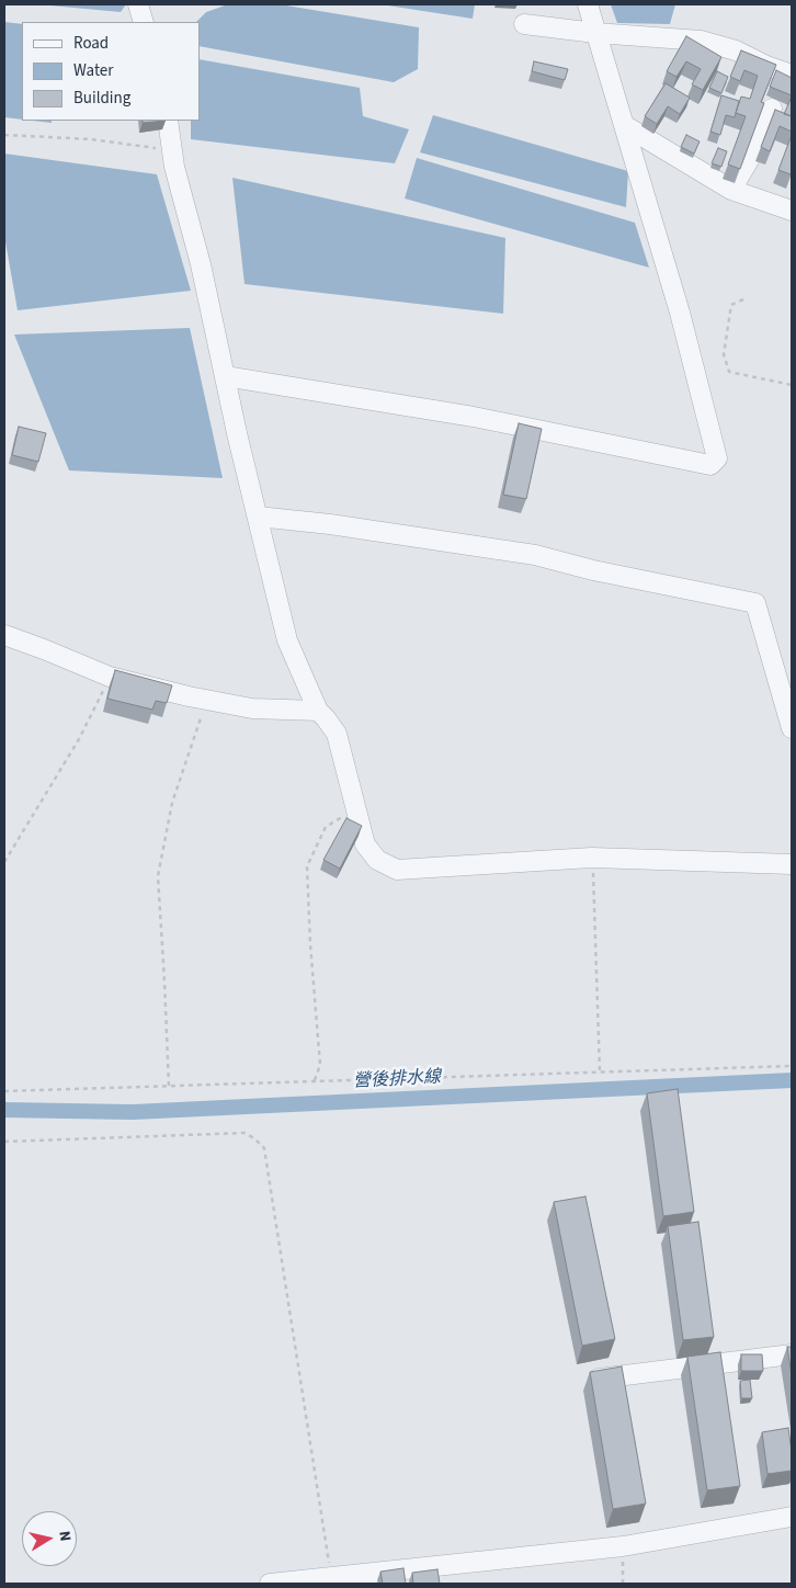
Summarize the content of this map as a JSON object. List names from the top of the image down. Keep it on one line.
{"water":["營後排水線"],"legend":["Road","Water","Building"],"north":"right"}
